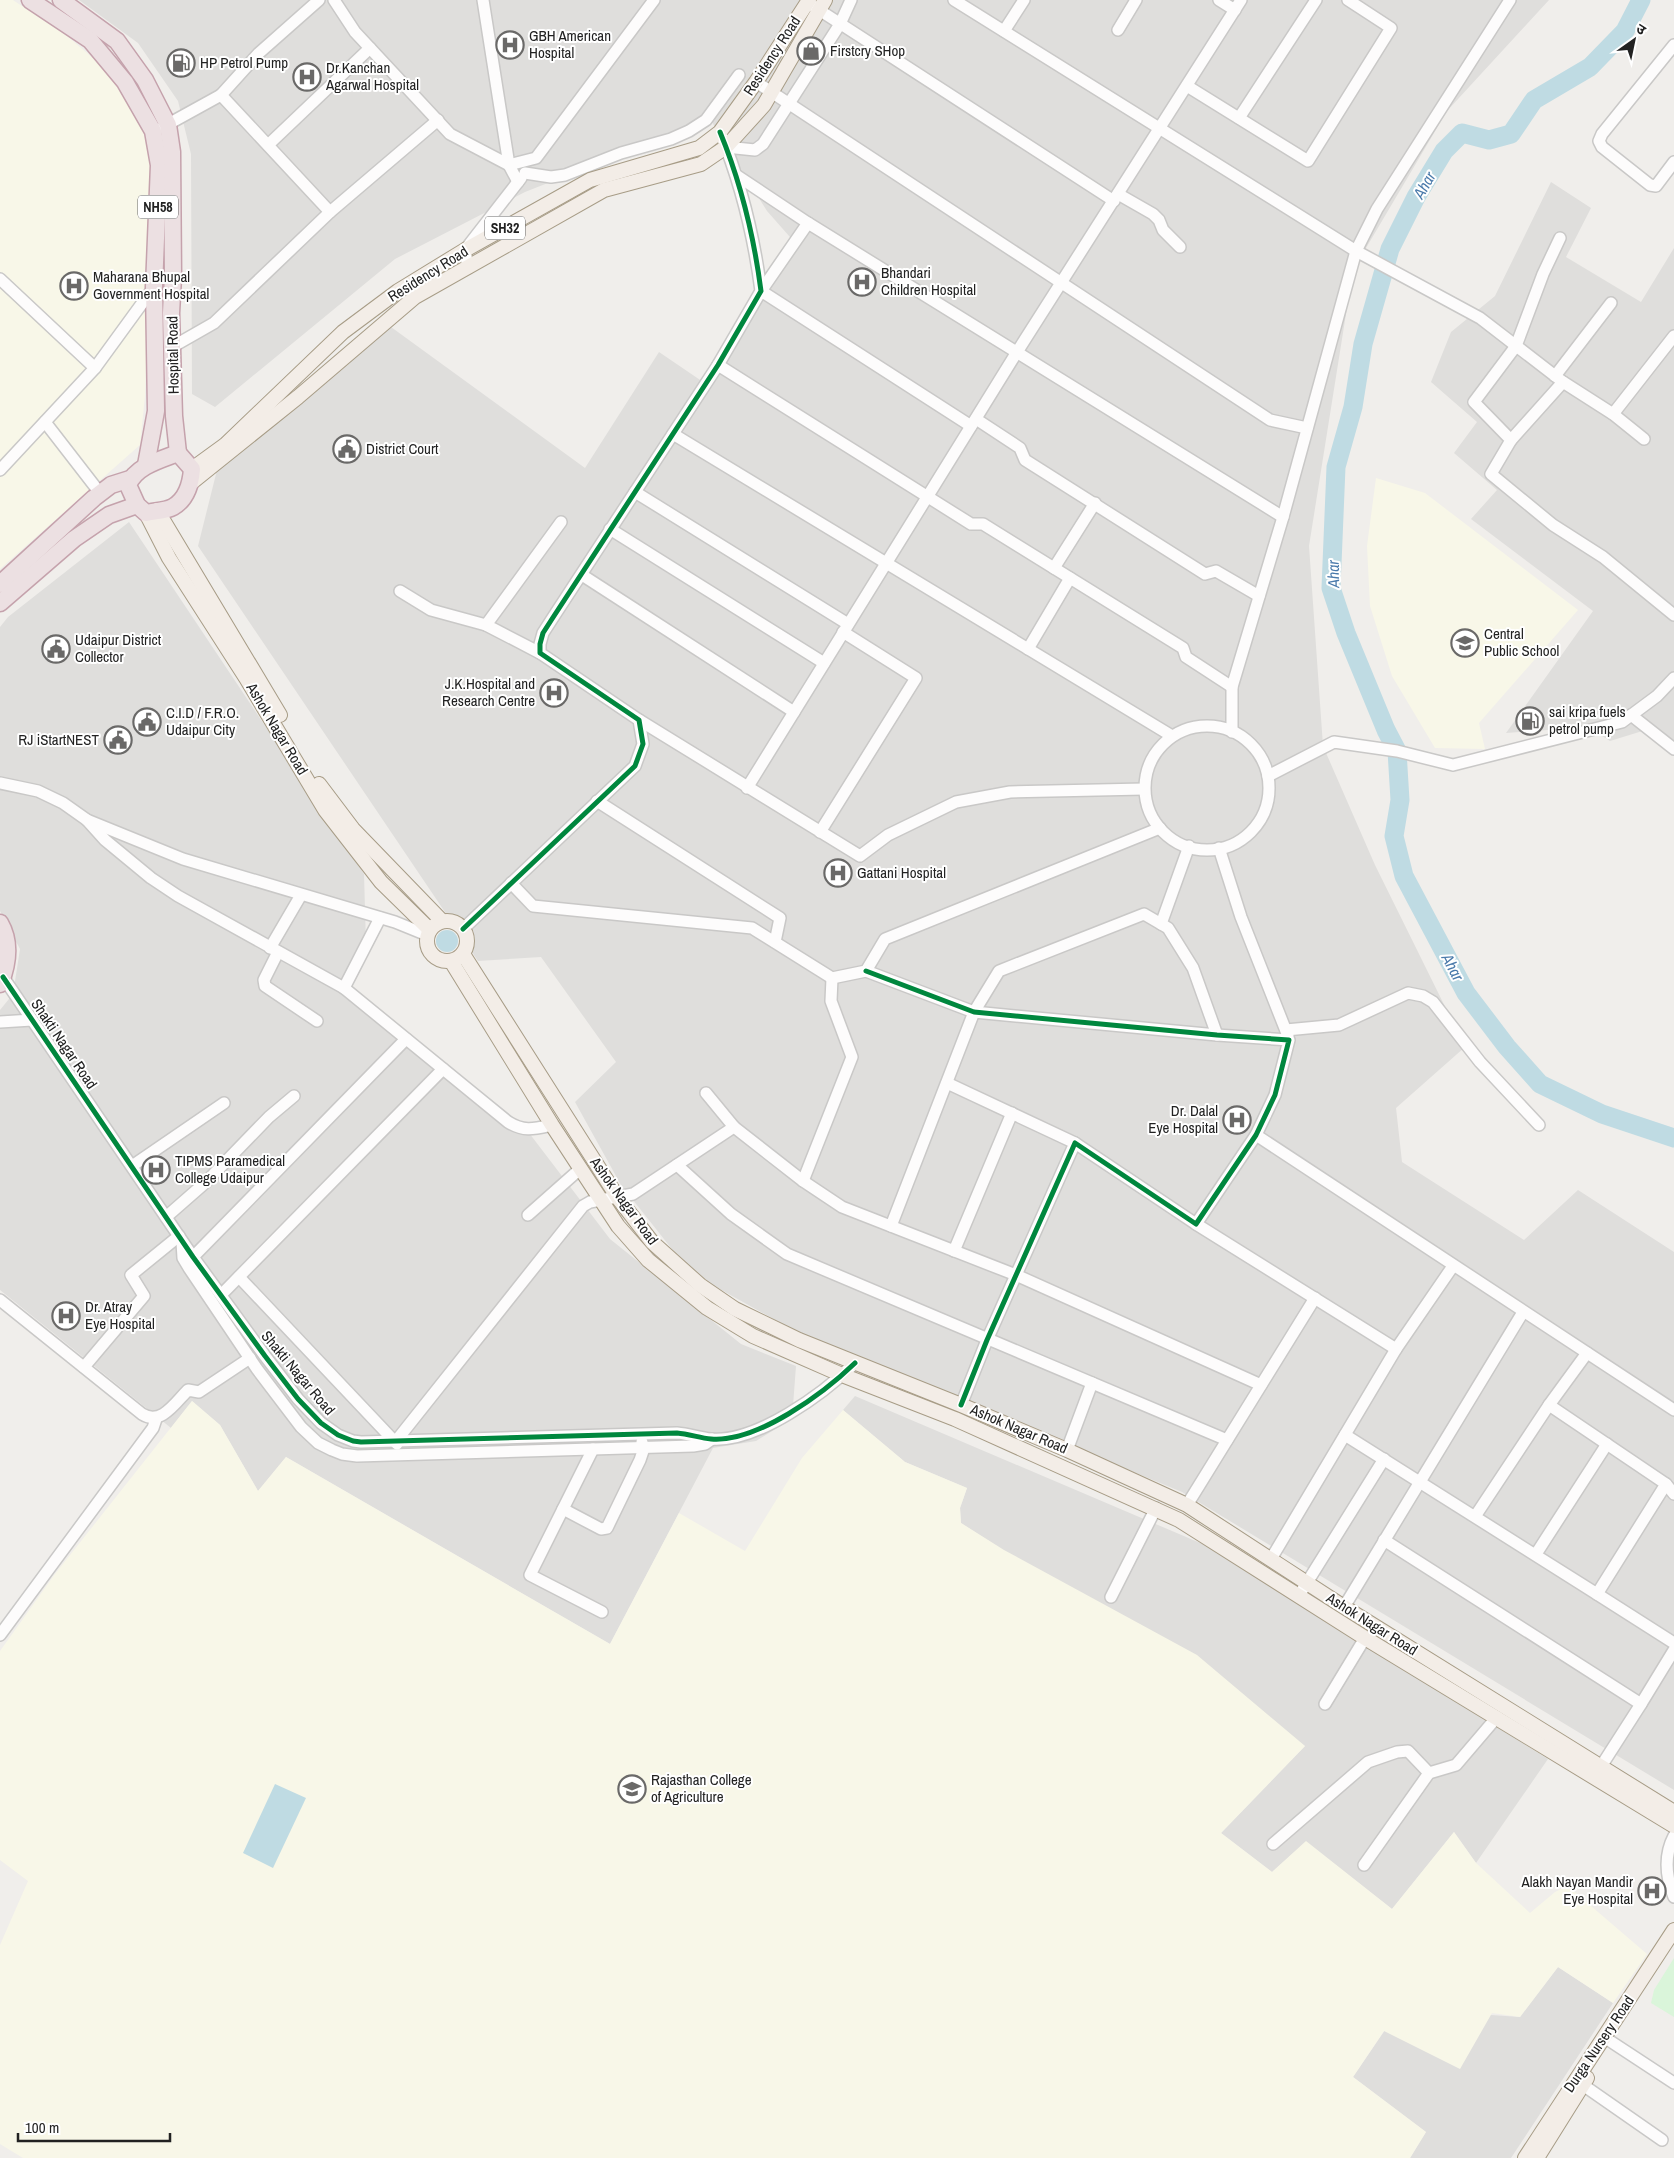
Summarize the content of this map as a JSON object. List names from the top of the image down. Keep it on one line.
{"streets":{"highway":["NH58","Hospital Road"],"main road":["Residency Road","SH32","Ashok Nagar Road","Durga Nursery Road"],"street":["Shakti Nagar Road"]},"crossings":[["Residency Road","NH58"],["Residency Road","Hospital Road"],["Residency Road","Ashok Nagar Road"],["NH58","Hospital Road"],["NH58","Ashok Nagar Road"],["Hospital Road","Ashok Nagar Road"],["Ashok Nagar Road","Shakti Nagar Road"]],"water":["Ahar"],"places":{"hospital":["GBH American Hospital","Dr.Kanchan Agarwal Hospital","Bhandari Children Hospital","Maharana Bhupal Government Hospital","J.K.Hospital and Research Centre","Gattani Hospital","Dr. Dalal Eye Hospital","TIPMS Paramedical College Udaipur","Dr. Atray Eye Hospital","Alakh Nayan Mandir Eye Hospital"],"shop":["Firstcry SHop"],"fuel station":["HP Petrol Pump","sai kripa fuels petrol pump"],"public building":["District Court","Udaipur District Collector","C.I.D / F.R.O. Udaipur City","RJ iStartNEST"],"school or university":["Central Public School","Rajasthan College of Agriculture"]},"scale_bar":"100 m","north":"top right"}
